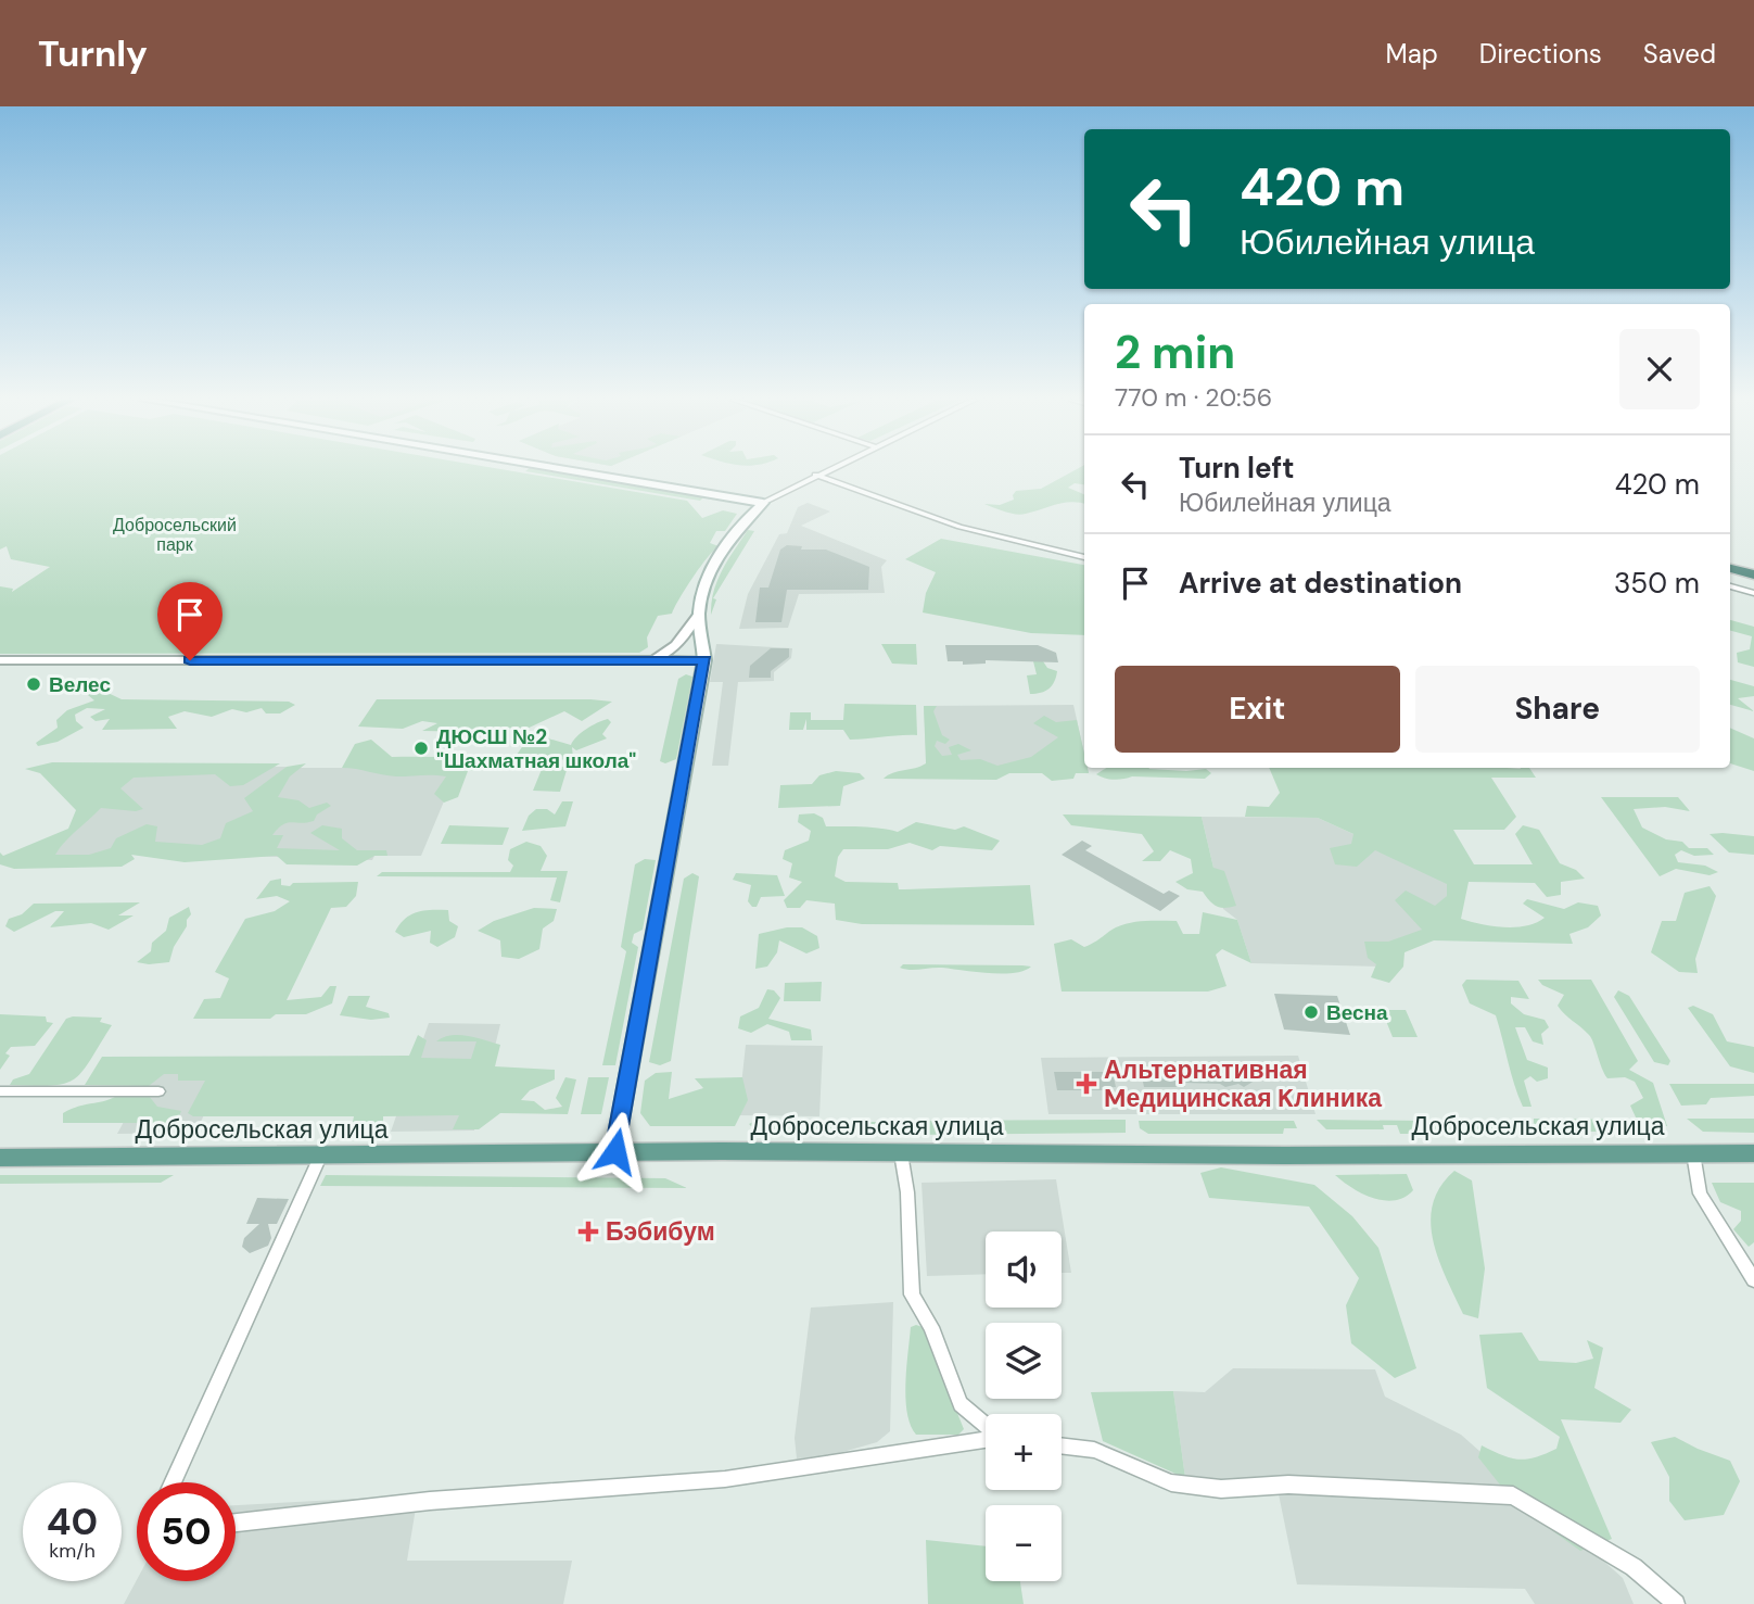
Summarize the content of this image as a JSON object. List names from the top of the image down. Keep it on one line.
{"streets":{"main road":["Добросельская улица"]},"parks":["Добросельский парк"],"places":{"other":["Велес","ДЮСШ №2 \"Шахматная школа\"","Весна"],"health":["Альтернативная Mедицинская Kлиника","Бэбибум"]},"page":{"header":"Turnly","nav":["Map","Directions","Saved"],"turn":["420 m","Юбилейная улица"],"heading":["2 min","770 m · 20:56"],"list":[{"name":"Turn left","note":"Юбилейная улица","value":"420 m"},{"name":"Arrive at destination","value":"350 m"}],"buttons":["Exit","Share"],"map_buttons":["+","−"],"speed":"40 km/h","limit":"50"}}
